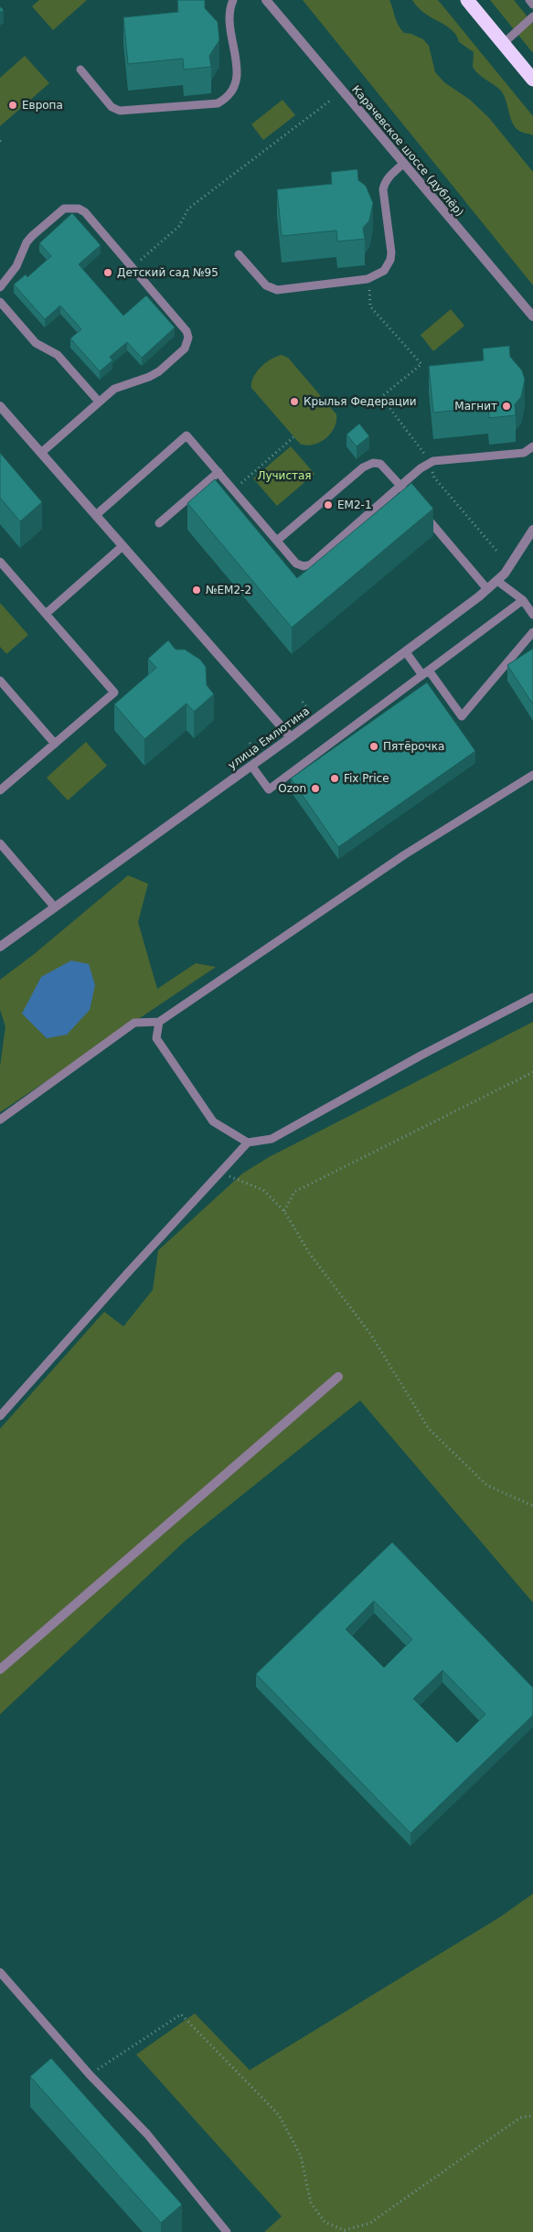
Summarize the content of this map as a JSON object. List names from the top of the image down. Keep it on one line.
{"streets":{"street":["Карачевское шоссе (дублёр)","улица Емлютина"]},"parks":["Лучистая"],"places":["Европа","Детский сад №95","Крылья Федерации","Магнит","ЕМ2-1","№ЕМ2-2","Пятёрочка","Fix Price","Ozon"]}
